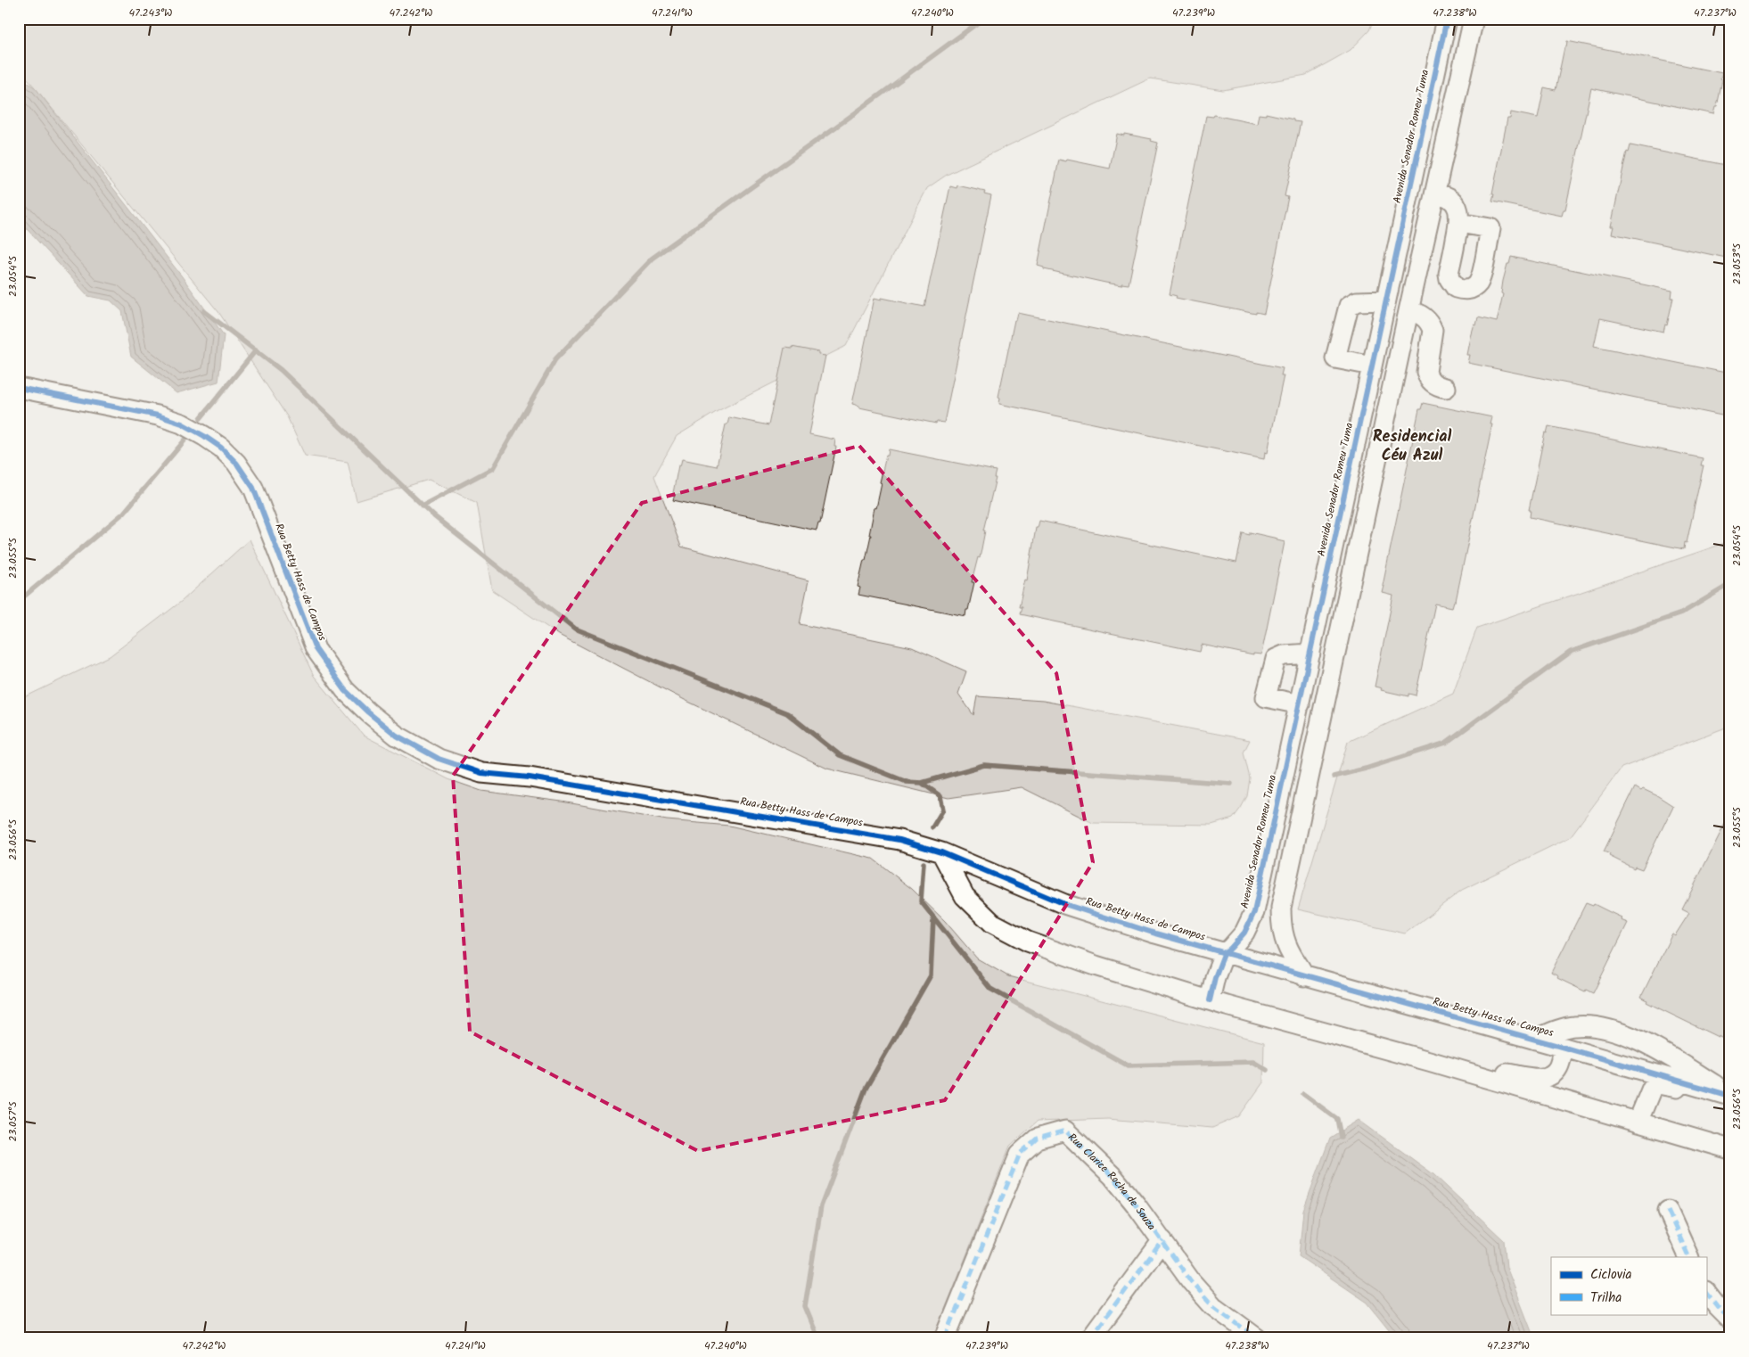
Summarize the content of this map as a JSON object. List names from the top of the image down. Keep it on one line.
{"streets":{"street":["Avenida Senador Romeu Tuma","Rua Betty Hass de Campos","Rua Clarice Rocha de Souza"]},"crossings":[["Avenida Senador Romeu Tuma","Rua Betty Hass de Campos"]],"districts":["Residencial Céu Azul"],"legend":["Ciclovia","Trilha"],"coordinates":["47.243°W","47.242°W","47.241°W","47.240°W","47.239°W","47.238°W","47.237°W","23.053°S","23.054°S","23.055°S","23.056°S","23.057°S"]}
